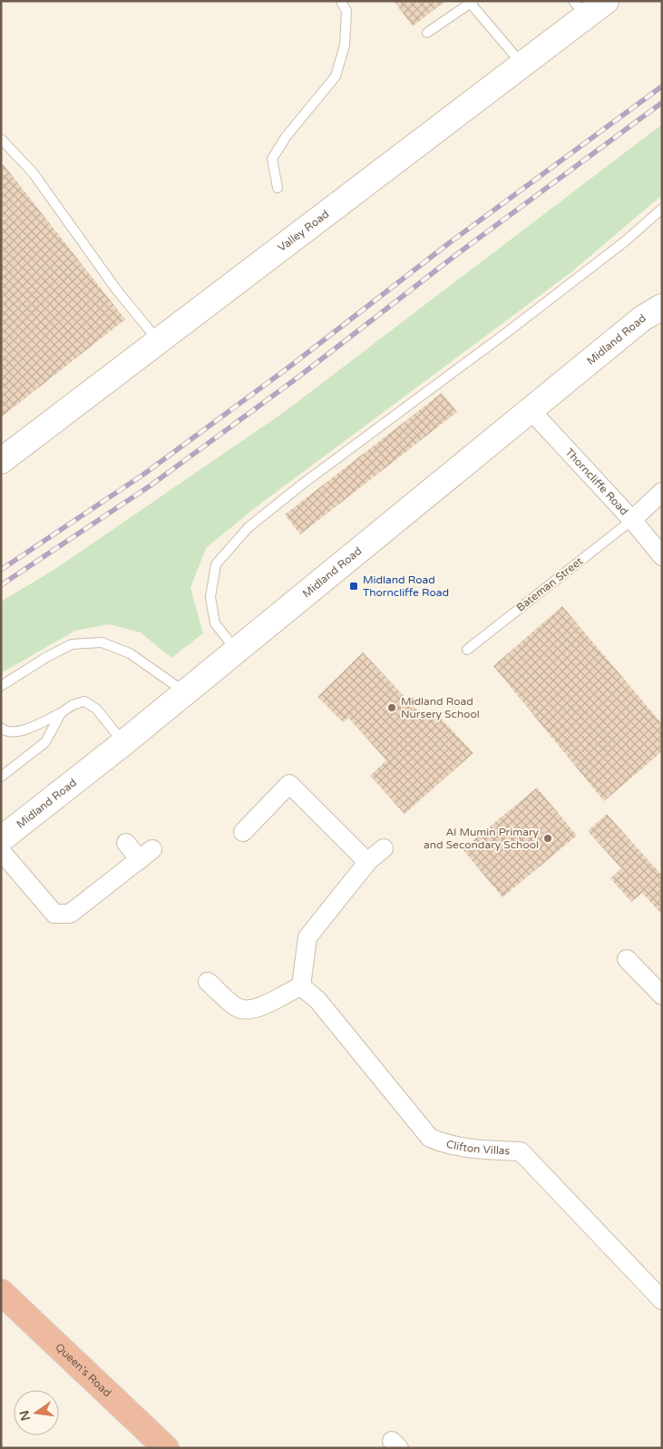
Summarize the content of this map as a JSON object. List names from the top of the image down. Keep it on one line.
{"streets":{"highway":["Queen's Road"],"street":["Valley Road","Midland Road","Thorncliffe Road","Clifton Villas"],"lane":["Bateman Street"]},"crossings":[["Midland Road","Thorncliffe Road"],["Thorncliffe Road","Bateman Street"]],"places":{"transit":["Midland Road Thorncliffe Road"],"other":["Midland Road Nursery School","Al Mumin Primary and Secondary School"]},"north":"left"}
